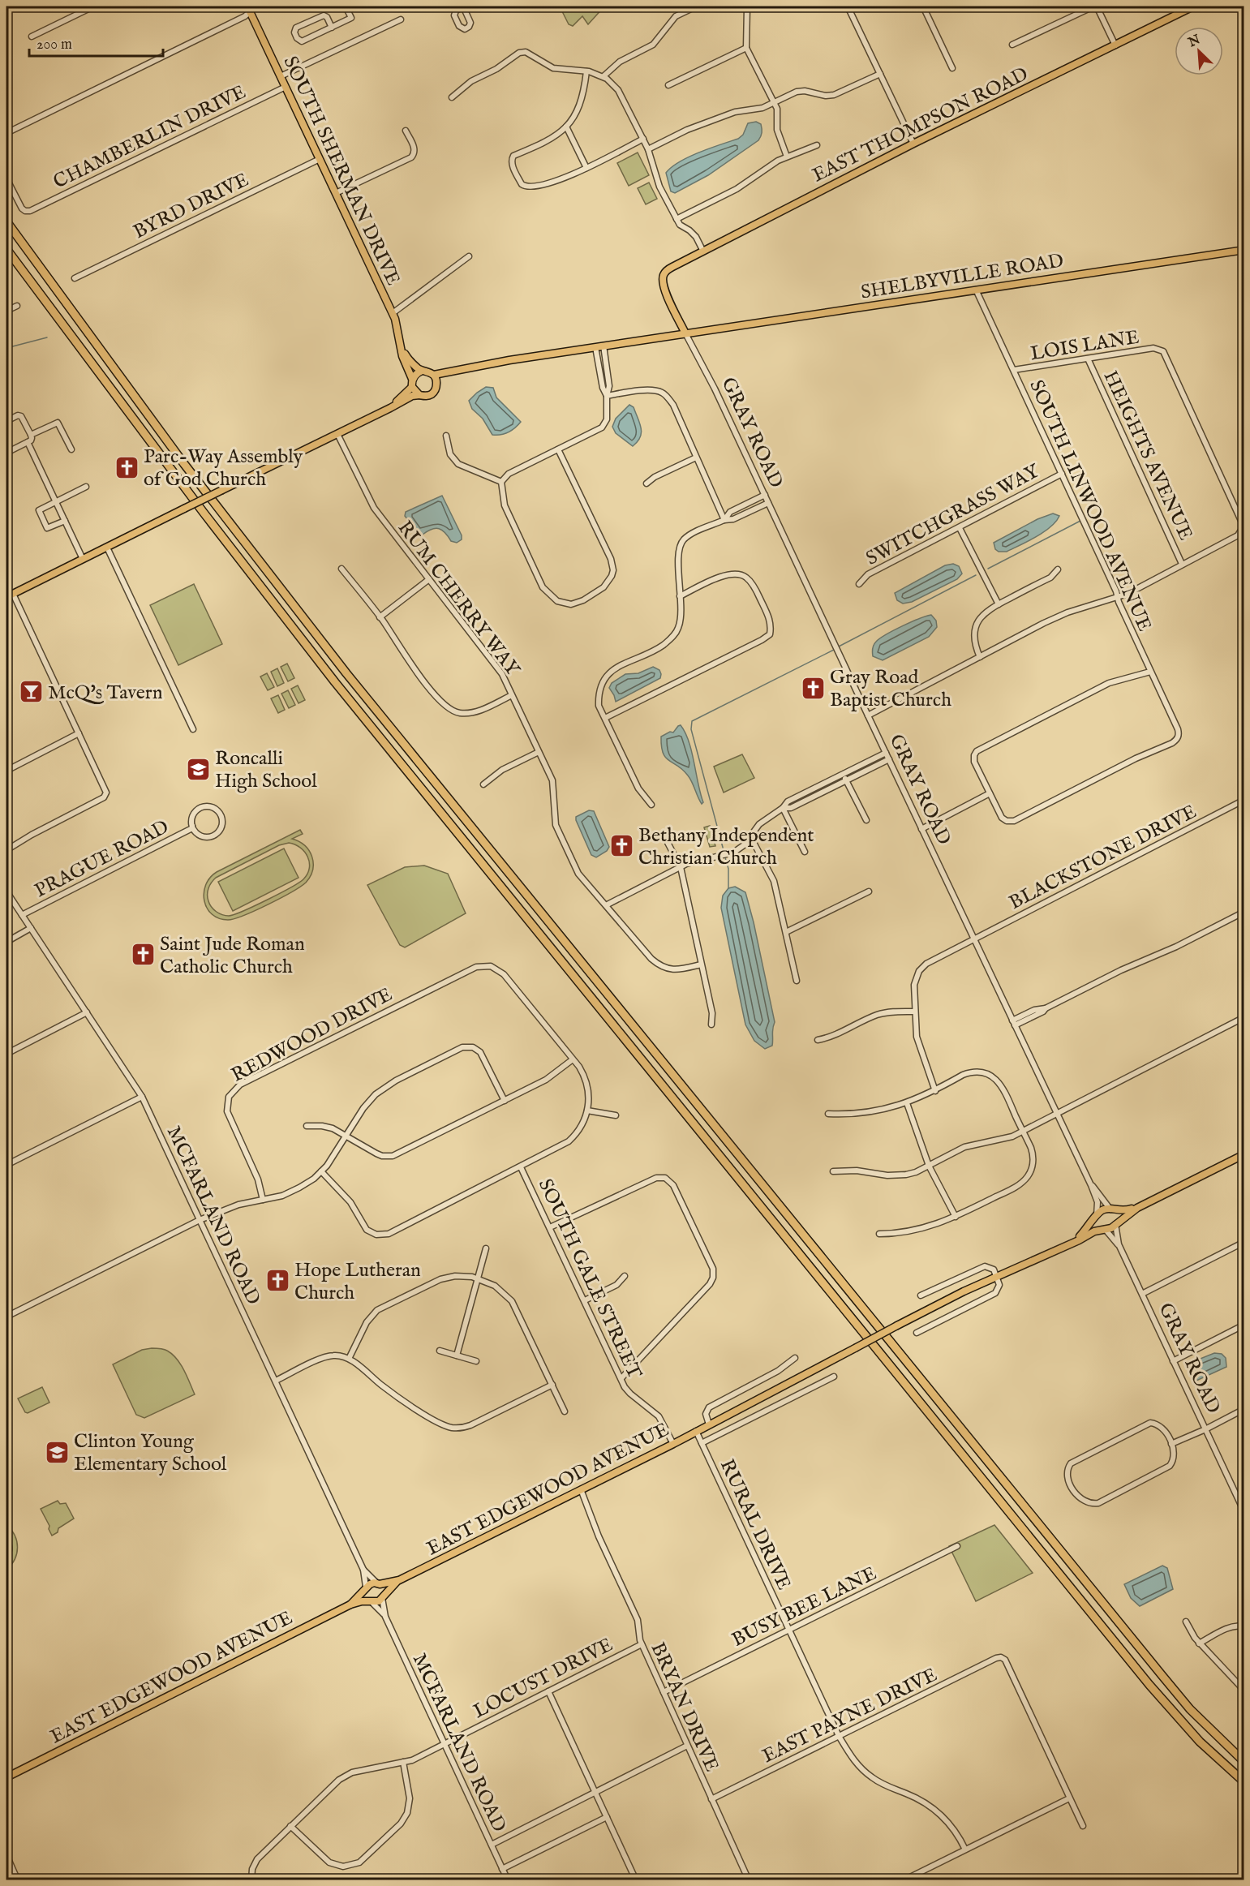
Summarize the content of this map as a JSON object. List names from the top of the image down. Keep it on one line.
{"streets":{"main road":["EAST THOMPSON ROAD","SOUTH SHERMAN DRIVE","SHELBYVILLE ROAD","GRAY ROAD","EAST EDGEWOOD AVENUE"],"street":["CHAMBERLIN DRIVE","BYRD DRIVE","LOIS LANE","HEIGHTS AVENUE","SOUTH LINWOOD AVENUE","SWITCHGRASS WAY","RUM CHERRY WAY","BLACKSTONE DRIVE","PRAGUE ROAD","REDWOOD DRIVE","MCFARLAND ROAD","SOUTH GALE STREET","RURAL DRIVE","BUSY BEE LANE","LOCUST DRIVE","BRYAN DRIVE","EAST PAYNE DRIVE"]},"crossings":[["EAST THOMPSON ROAD","GRAY ROAD"],["CHAMBERLIN DRIVE","SOUTH SHERMAN DRIVE"],["SOUTH SHERMAN DRIVE","BYRD DRIVE"],["SHELBYVILLE ROAD","GRAY ROAD"],["SHELBYVILLE ROAD","SOUTH LINWOOD AVENUE"],["LOIS LANE","HEIGHTS AVENUE"],["LOIS LANE","SOUTH LINWOOD AVENUE"],["GRAY ROAD","BLACKSTONE DRIVE"],["GRAY ROAD","EAST EDGEWOOD AVENUE"],["SOUTH LINWOOD AVENUE","SWITCHGRASS WAY"],["PRAGUE ROAD","MCFARLAND ROAD"],["MCFARLAND ROAD","EAST EDGEWOOD AVENUE"],["MCFARLAND ROAD","LOCUST DRIVE"],["SOUTH GALE STREET","EAST EDGEWOOD AVENUE"],["EAST EDGEWOOD AVENUE","RURAL DRIVE"],["EAST EDGEWOOD AVENUE","BRYAN DRIVE"],["RURAL DRIVE","BUSY BEE LANE"],["RURAL DRIVE","EAST PAYNE DRIVE"],["BUSY BEE LANE","BRYAN DRIVE"],["LOCUST DRIVE","BRYAN DRIVE"],["BRYAN DRIVE","EAST PAYNE DRIVE"]],"places":{"church":["Parc-Way Assembly of God Church","Gray Road Baptist Church","Bethany Independent Christian Church","Saint Jude Roman Catholic Church","Hope Lutheran Church"],"bar":["McQ's Tavern"],"school or university":["Roncalli High School","Clinton Young Elementary School"]},"scale_bar":"200 m","north":"top left"}
